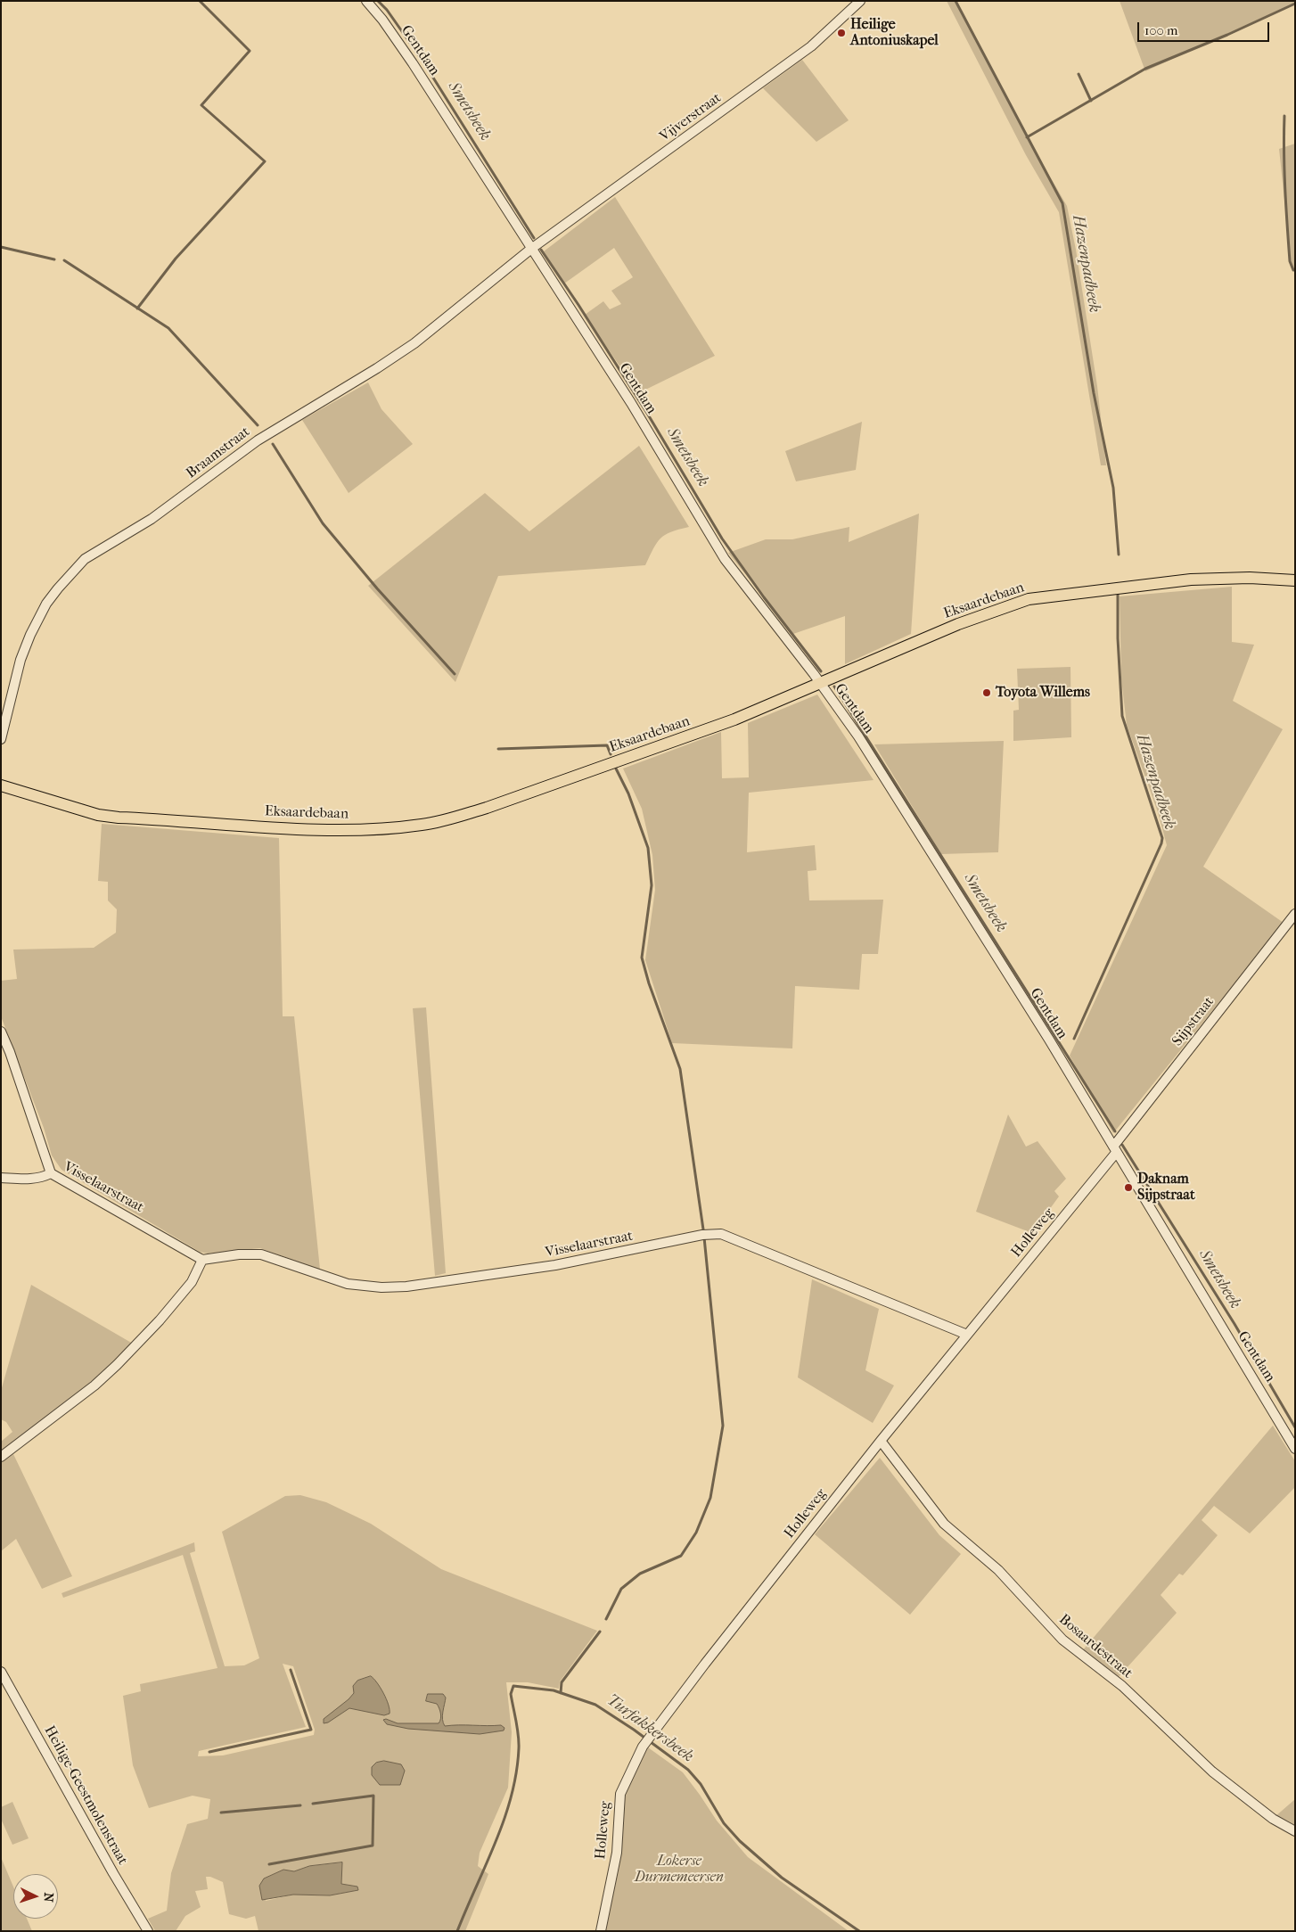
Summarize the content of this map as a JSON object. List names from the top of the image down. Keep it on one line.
{"streets":{"main road":["Eksaardebaan"],"street":["Gentdam","Vijverstraat","Braamstraat","Sijpstraat","Visselaarstraat","Holleweg","Bosaardestraat","Heilige-Geestmolenstraat"]},"crossings":[["Gentdam","Vijverstraat"],["Gentdam","Braamstraat"],["Gentdam","Eksaardebaan"],["Gentdam","Sijpstraat"],["Gentdam","Holleweg"],["Vijverstraat","Braamstraat"],["Sijpstraat","Holleweg"],["Visselaarstraat","Holleweg"],["Holleweg","Bosaardestraat"]],"water":["Smetsbeek","Hazenpadbeek","Turfakkersbeek"],"parks":["Lokerse Durmemeersen"],"places":["Heilige Antoniuskapel","Toyota Willems","Daknam Sijpstraat"],"scale_bar":"100 m","north":"right"}
